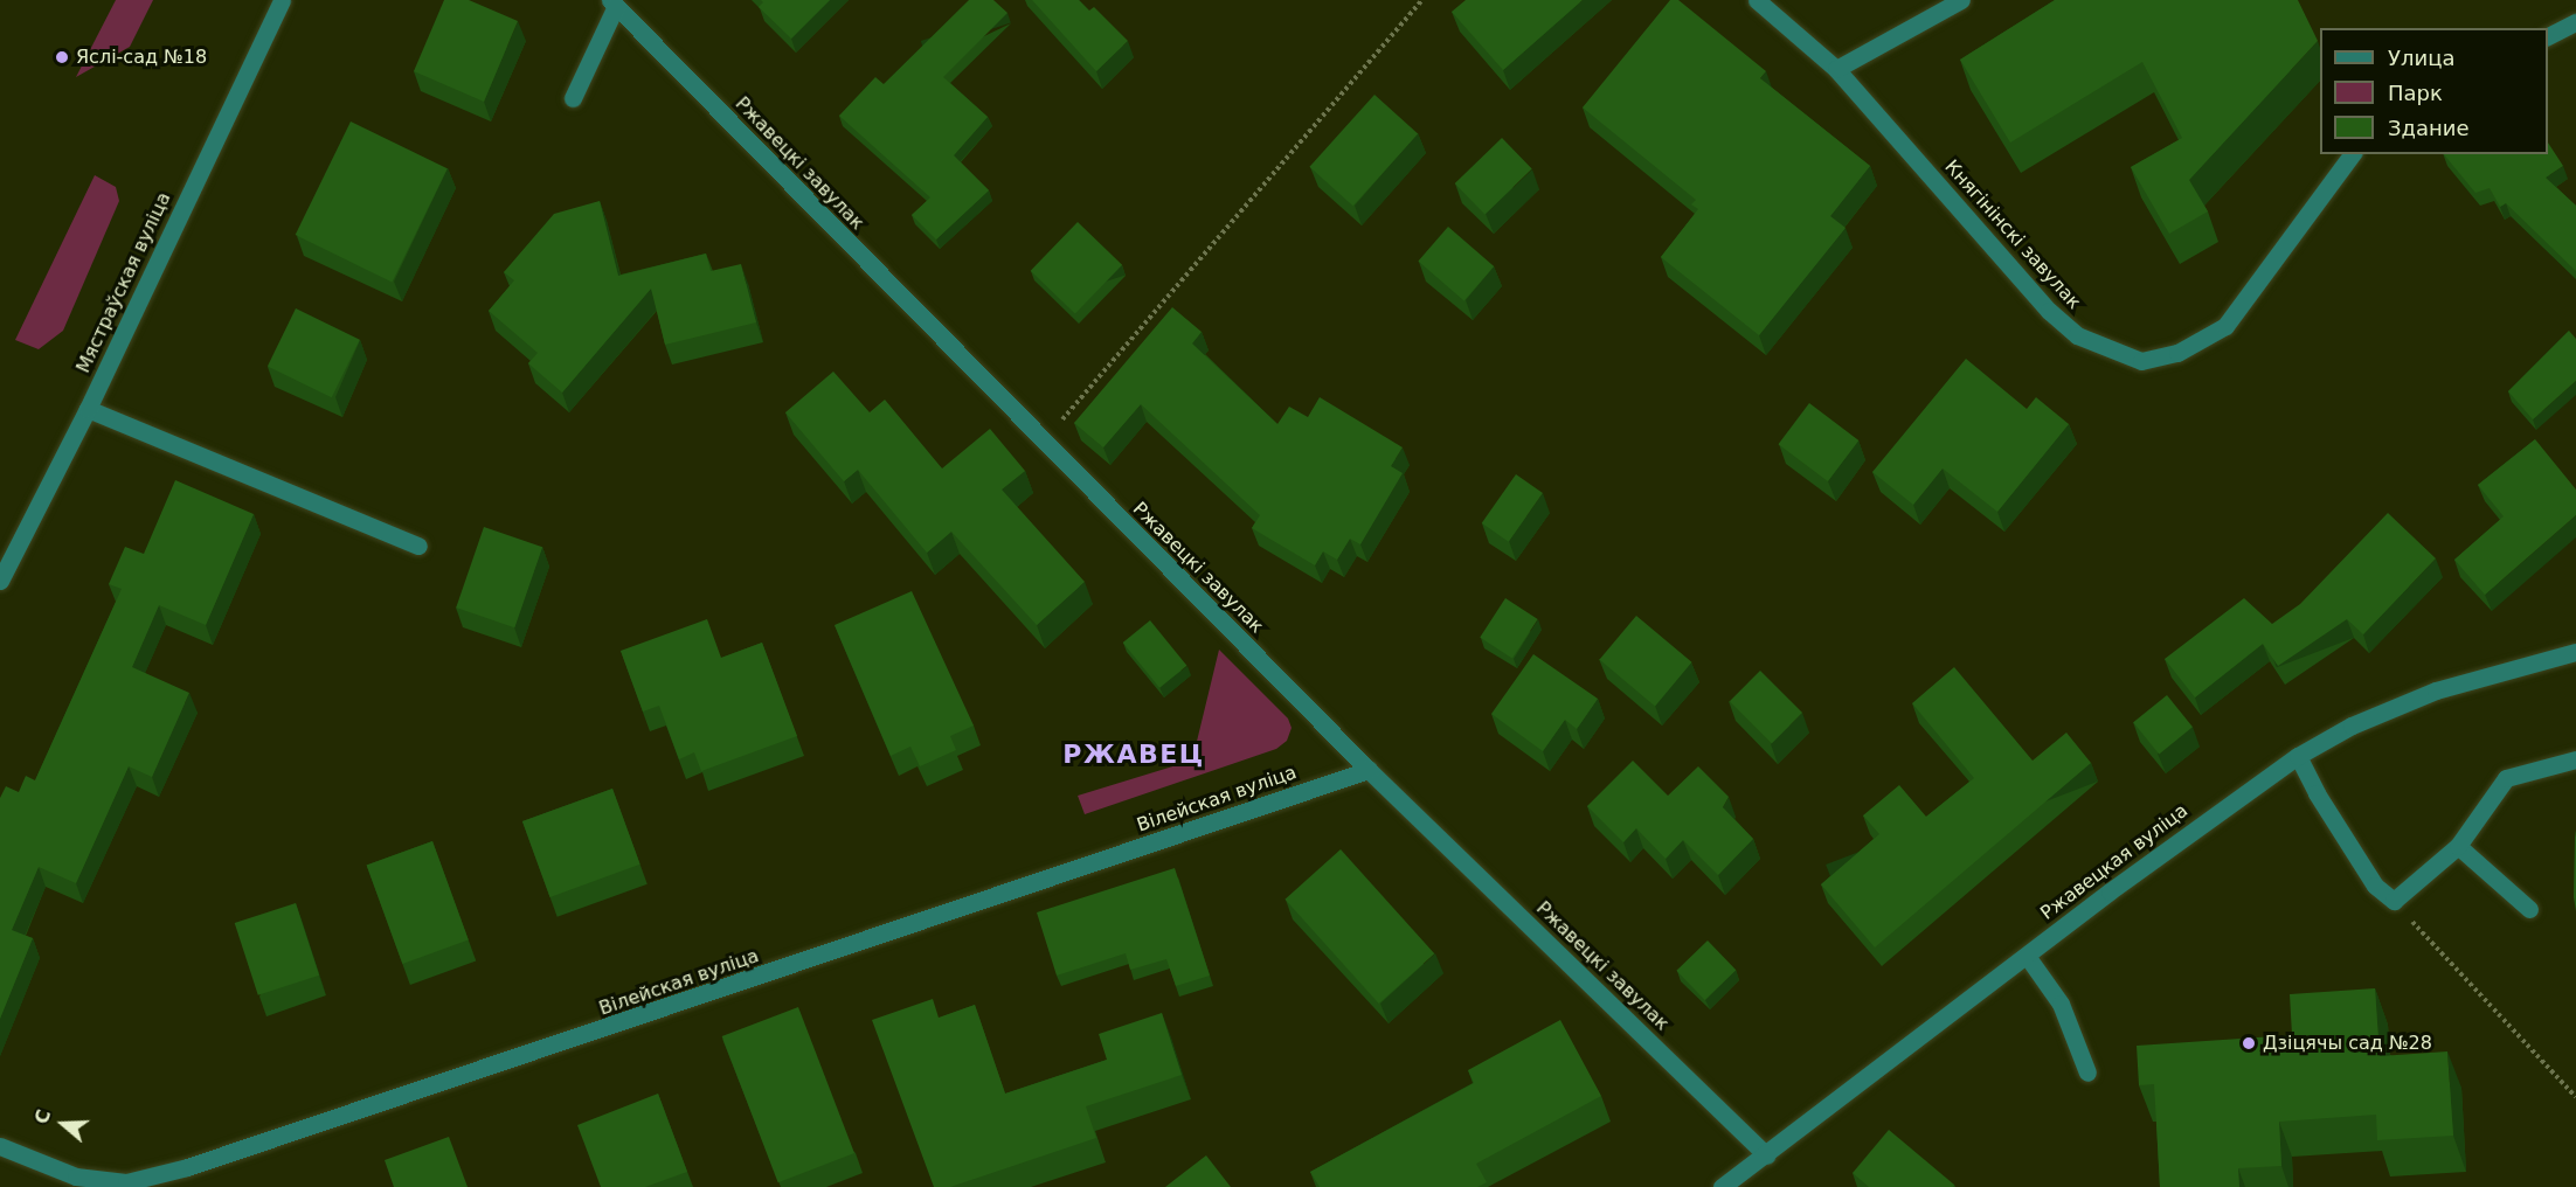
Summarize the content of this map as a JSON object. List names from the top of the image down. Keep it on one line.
{"streets":{"street":["Ржавецкі завулак","Княгінінскі завулак","Мястраўская вуліца","Вілейская вуліца","Ржавецкая вуліца"]},"crossings":[["Ржавецкі завулак","Вілейская вуліца"],["Ржавецкі завулак","Ржавецкая вуліца"]],"districts":["РЖАВЕЦ"],"places":["Яслі-сад №18","Дзіцячы сад №28"],"legend":["Улица","Парк","Здание"],"north":"left"}
